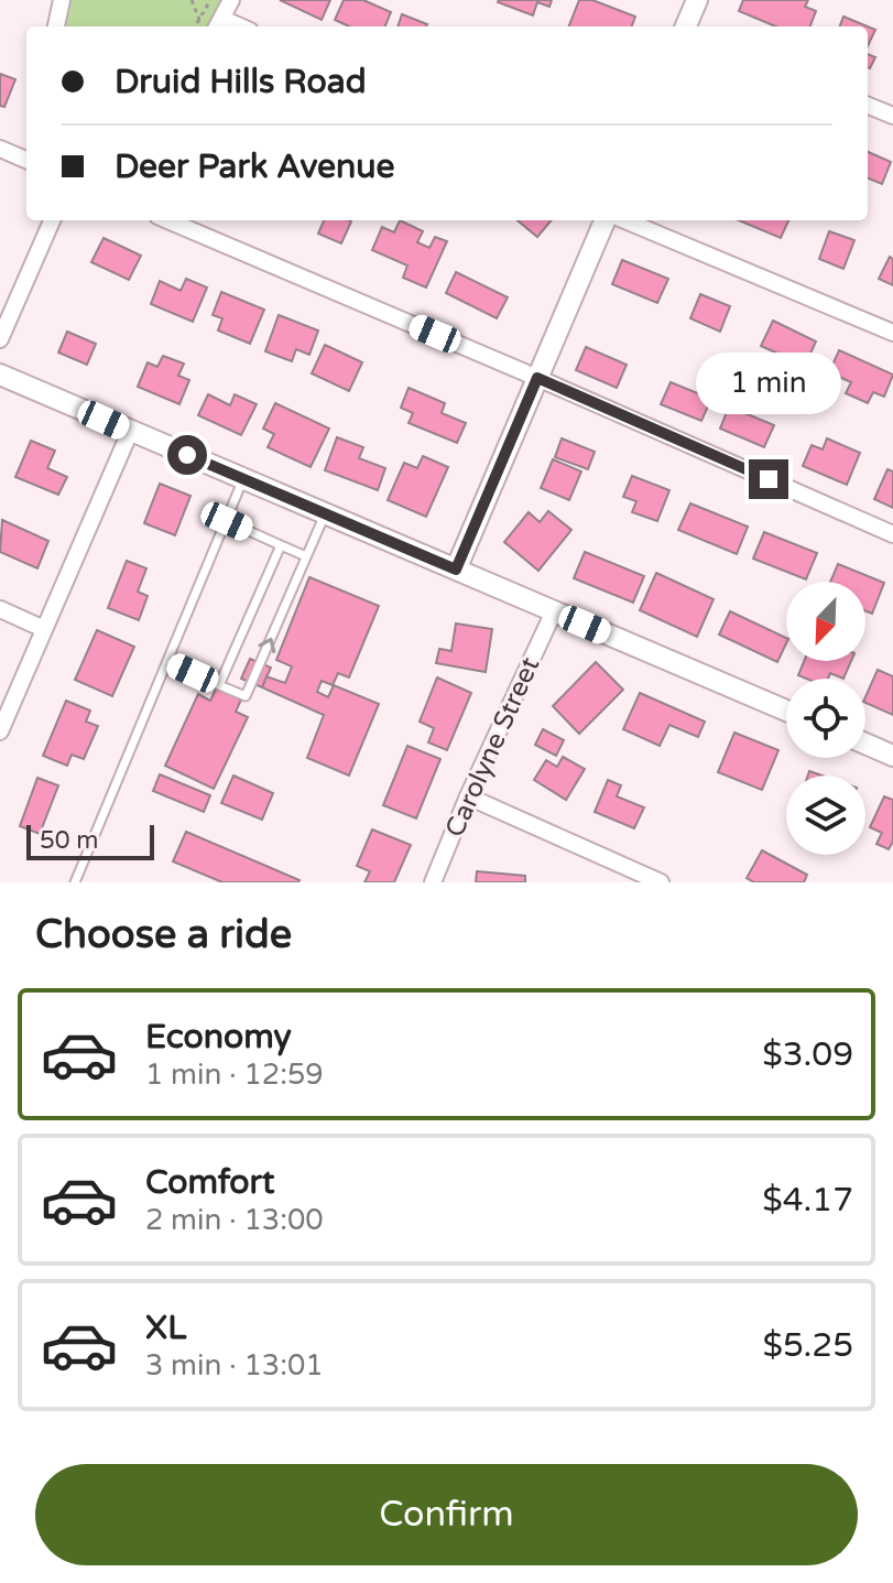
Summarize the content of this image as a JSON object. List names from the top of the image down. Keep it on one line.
{"streets":{"street":["Carolyne Street"]},"scale_bar":"50 m","north":"bottom left","page":{"banner":["Druid Hills Road","Deer Park Avenue"],"bubble":"1 min","scale":"50 m","heading":"Choose a ride","list":[{"name":"Economy","note":"1 min · 12:59","value":"$3.09"},{"name":"Comfort","note":"2 min · 13:00","value":"$4.17"},{"name":"XL","note":"3 min · 13:01","value":"$5.25"}],"buttons":"Confirm"}}
